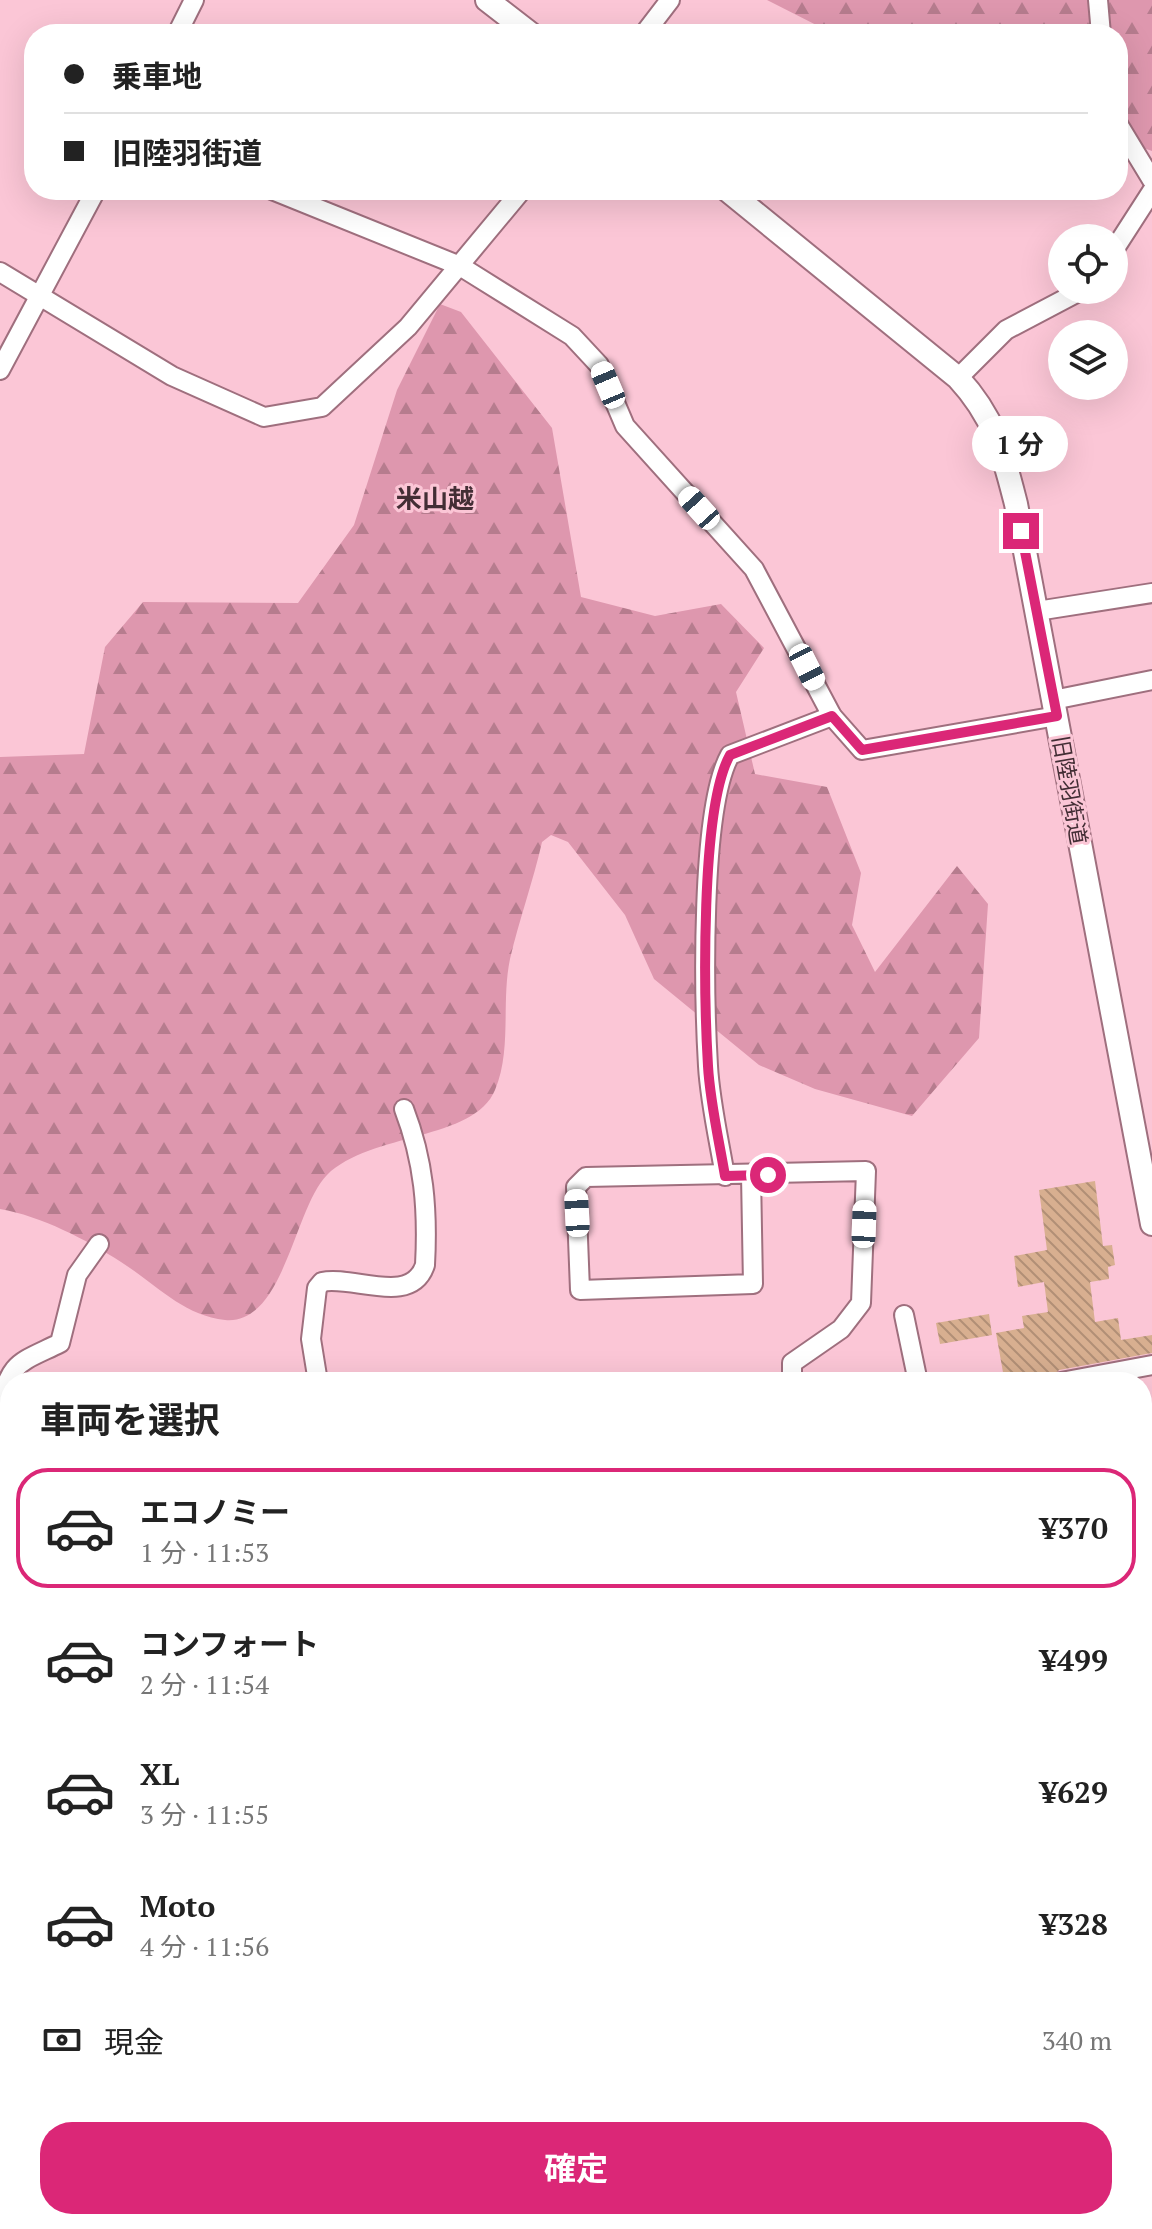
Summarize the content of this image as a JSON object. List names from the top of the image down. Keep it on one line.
{"streets":{"street":["旧陸羽街道"]},"districts":["米山越"],"page":{"banner":["乗車地","旧陸羽街道"],"bubble":"1 分","heading":"車両を選択","list":[{"name":"エコノミー","note":"1 分 · 11:53","value":"¥370"},{"name":"コンフォート","note":"2 分 · 11:54","value":"¥499"},{"name":"XL","note":"3 分 · 11:55","value":"¥629"},{"name":"Moto","note":"4 分 · 11:56","value":"¥328"}],"pay":["現金","340 m"],"buttons":"確定"}}
